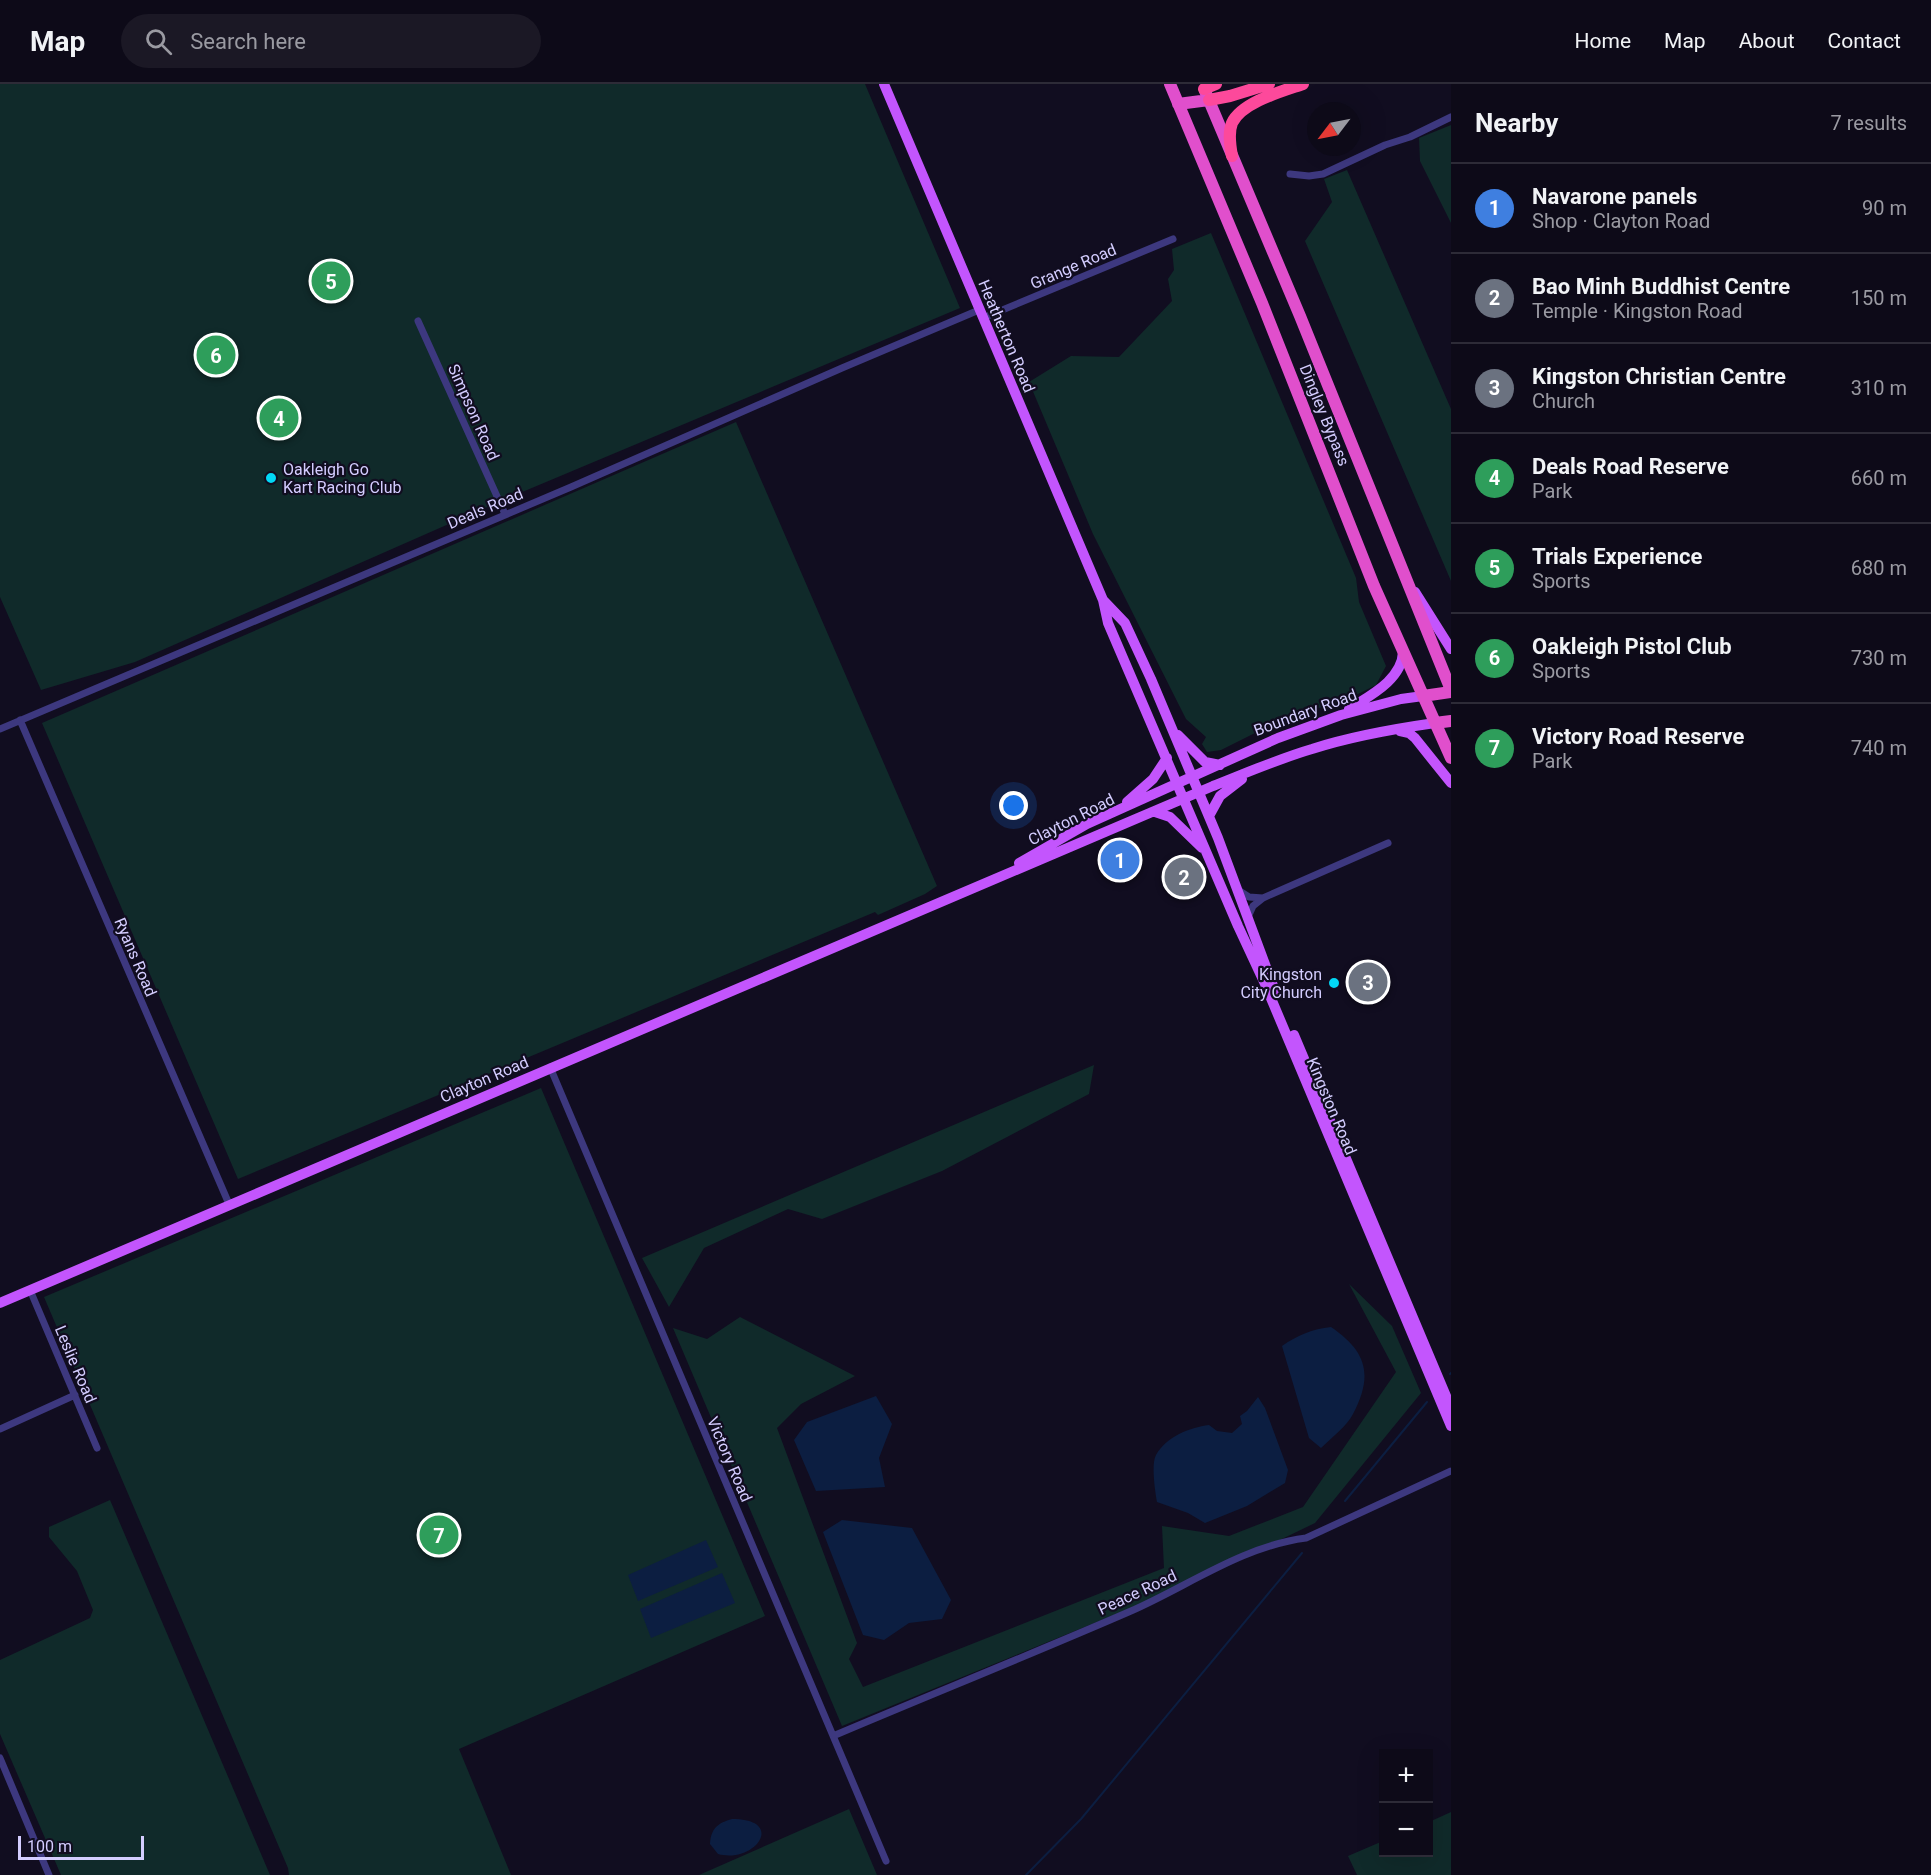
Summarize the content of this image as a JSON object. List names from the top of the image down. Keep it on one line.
{"streets":{"highway":["Dingley Bypass","Boundary Road"],"main road":["Heatherton Road","Clayton Road","Kingston Road"],"street":["Grange Road","Simpson Road","Deals Road","Ryans Road","Leslie Road","Victory Road","Peace Road"]},"crossings":[["Grange Road","Heatherton Road"],["Grange Road","Deals Road"],["Heatherton Road","Deals Road"],["Heatherton Road","Boundary Road"],["Heatherton Road","Clayton Road"],["Heatherton Road","Kingston Road"],["Simpson Road","Deals Road"],["Dingley Bypass","Boundary Road"],["Deals Road","Ryans Road"],["Boundary Road","Clayton Road"],["Clayton Road","Ryans Road"],["Clayton Road","Kingston Road"],["Clayton Road","Leslie Road"],["Clayton Road","Victory Road"],["Victory Road","Peace Road"]],"places":["Oakleigh Go Kart Racing Club","Kingston City Church"],"scale_bar":"100 m","north":"bottom left","page":{"header":"Map","search":"Search here","nav":["Home","Map","About","Contact"],"heading":["Nearby","7 results"],"list":[{"mark":"1","name":"Navarone panels","note":"Shop · Clayton Road","value":"90 m"},{"mark":"2","name":"Bao Minh Buddhist Centre","note":"Temple · Kingston Road","value":"150 m"},{"mark":"3","name":"Kingston Christian Centre","note":"Church","value":"310 m"},{"mark":"4","name":"Deals Road Reserve","note":"Park","value":"660 m"},{"mark":"5","name":"Trials Experience","note":"Sports","value":"680 m"},{"mark":"6","name":"Oakleigh Pistol Club","note":"Sports","value":"730 m"},{"mark":"7","name":"Victory Road Reserve","note":"Park","value":"740 m"}],"pins":["5","6","4","1","2","3","7"],"map_buttons":["+","−"],"scale":"100 m"}}
